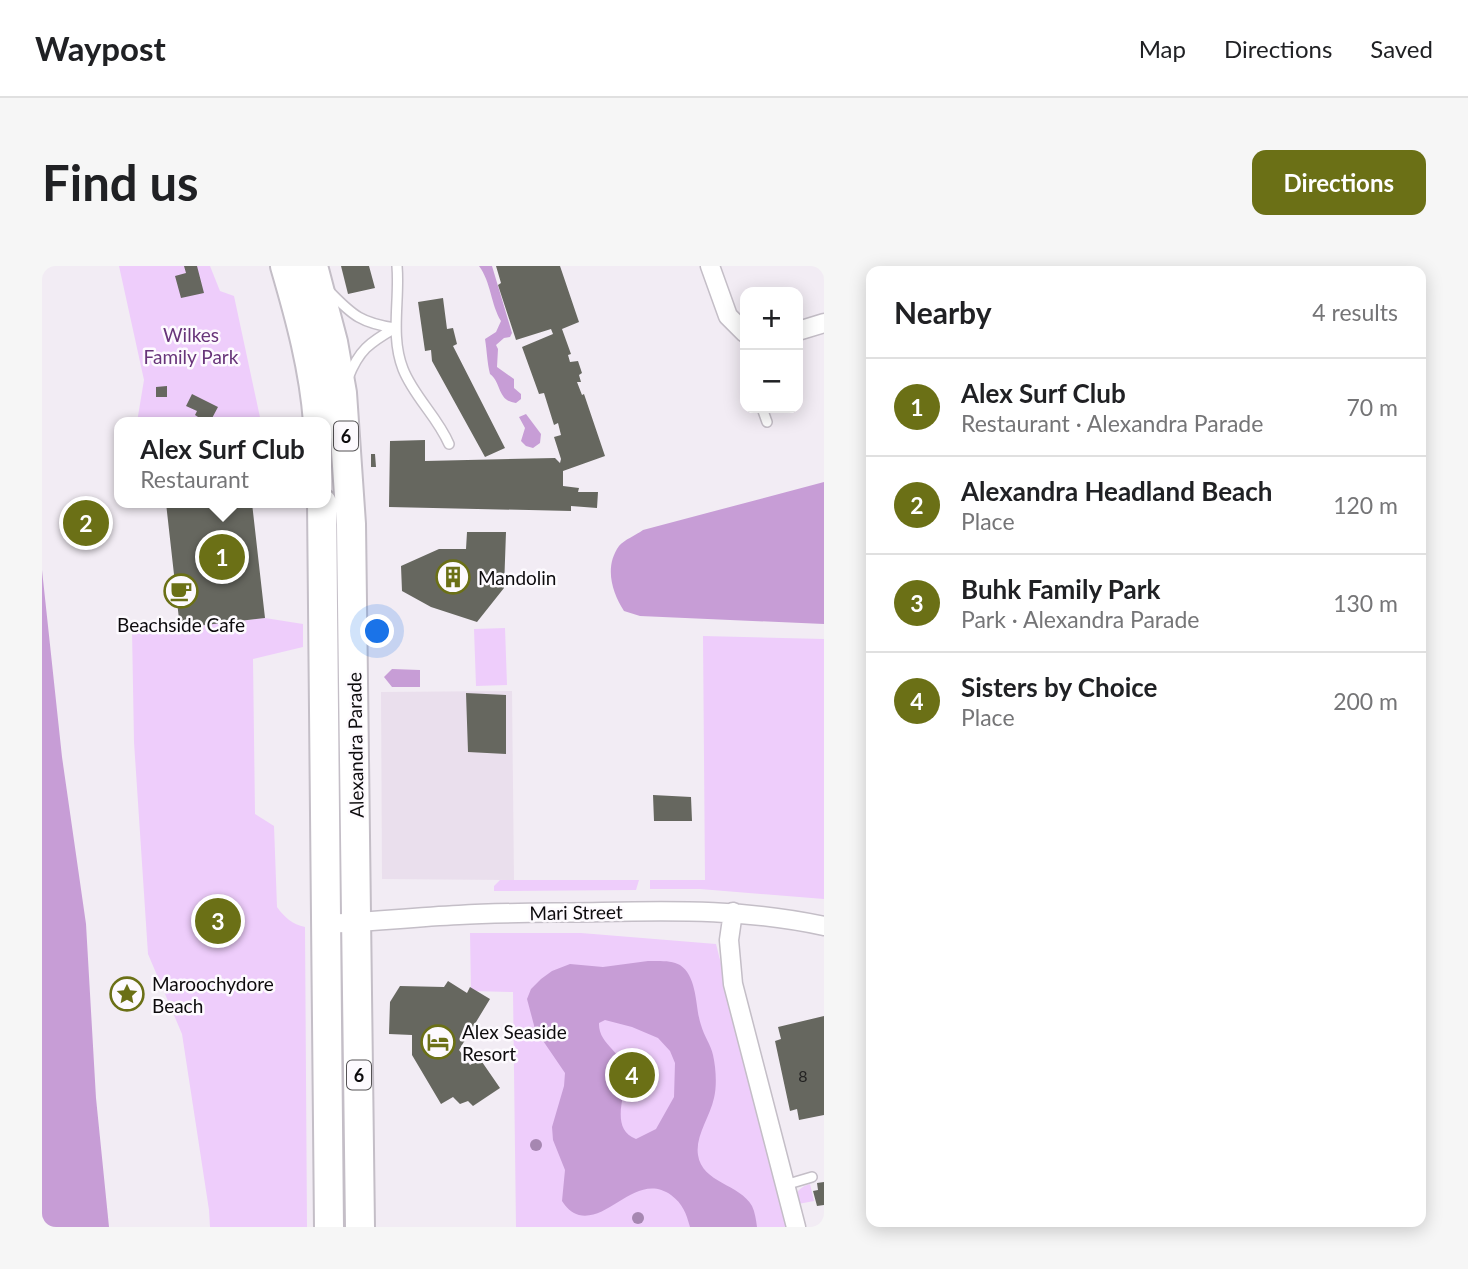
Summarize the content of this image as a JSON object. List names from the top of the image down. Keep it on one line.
{"streets":{"main road":["6","Alexandra Parade"],"street":["Mari Street"]},"crossings":[["Alexandra Parade","Mari Street"]],"parks":["Wilkes Family Park"],"places":{"building":["Mandolin"],"cafe":["Beachside Cafe"],"place":["Maroochydore Beach"],"hotel":["Alex Seaside Resort"]},"house_numbers":["8"],"page":{"header":"Waypost","nav":["Map","Directions","Saved"],"buttons":"Directions","title":"Find us","heading":["Nearby","4 results"],"map_buttons":["+","−"],"list":[{"mark":"1","name":"Alex Surf Club","note":"Restaurant · Alexandra Parade","value":"70 m"},{"mark":"2","name":"Alexandra Headland Beach","note":"Place","value":"120 m"},{"mark":"3","name":"Buhk Family Park","note":"Park · Alexandra Parade","value":"130 m"},{"mark":"4","name":"Sisters by Choice","note":"Place","value":"200 m"}],"popup":["Alex Surf Club","Restaurant"],"pins":["2","1","3","4"]}}
